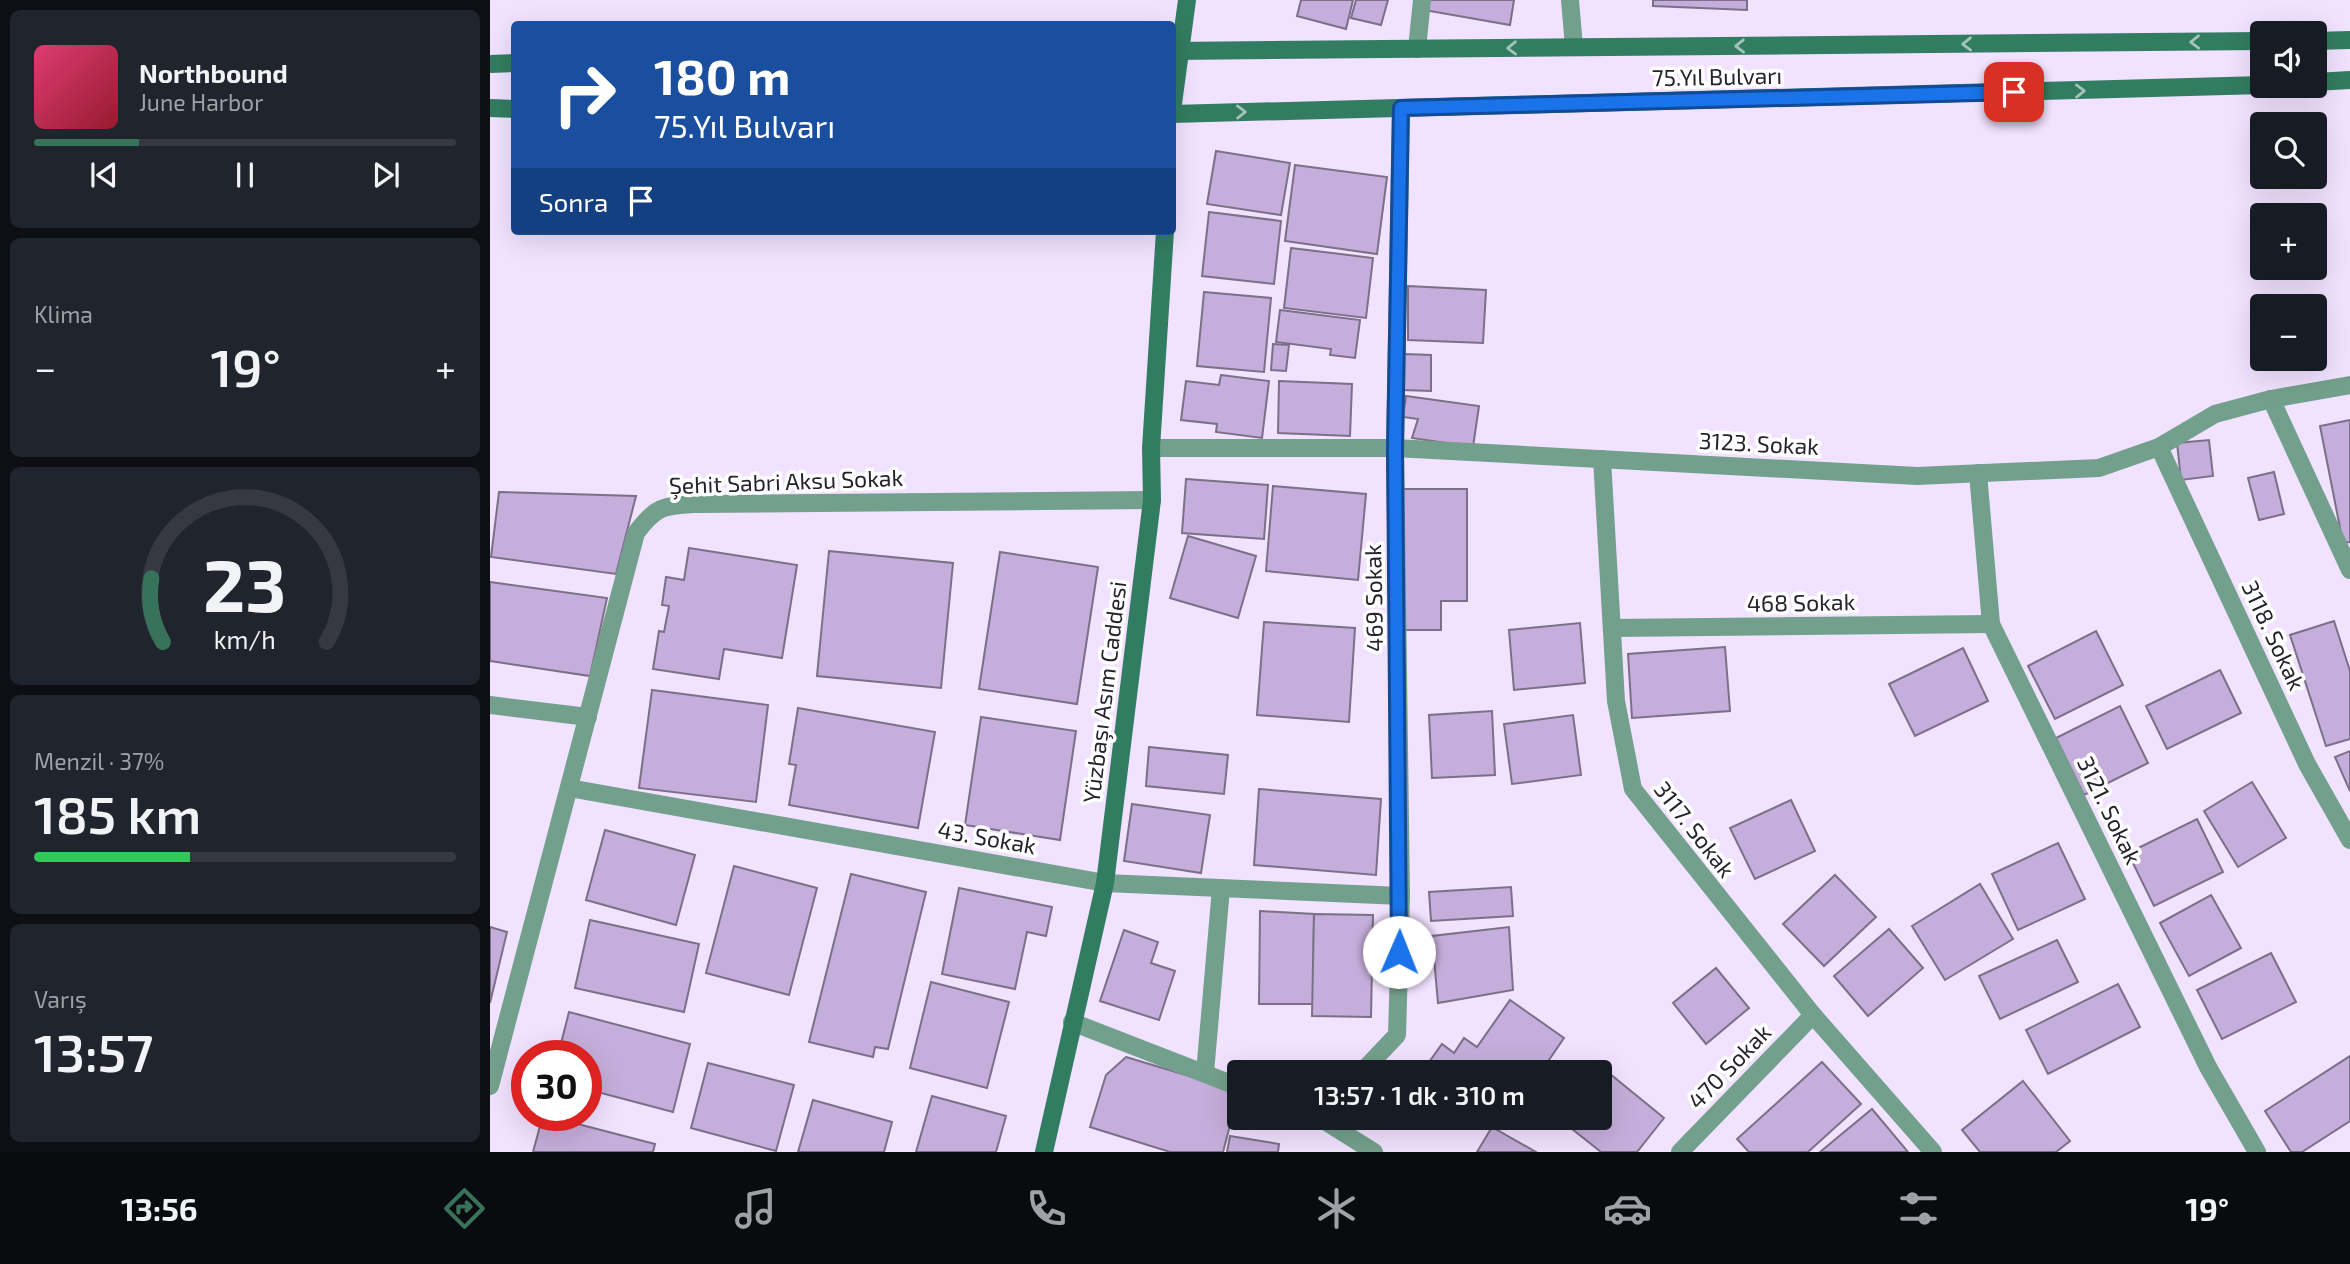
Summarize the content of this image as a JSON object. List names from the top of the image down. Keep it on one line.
{"streets":{"main road":["75.Yıl Bulvarı","Yüzbaşı Asım Caddesi"],"street":["3123. Sokak","Şehit Sabri Aksu Sokak","469 Sokak","468 Sokak","3118. Sokak","3121. Sokak","3117. Sokak","43. Sokak","470 Sokak"]},"crossings":[["75.Yıl Bulvarı","469 Sokak"],["3123. Sokak","469 Sokak"],["3123. Sokak","3118. Sokak"],["3123. Sokak","Yüzbaşı Asım Caddesi"],["3123. Sokak","3121. Sokak"],["3123. Sokak","3117. Sokak"],["Şehit Sabri Aksu Sokak","Yüzbaşı Asım Caddesi"],["469 Sokak","43. Sokak"],["468 Sokak","3121. Sokak"],["468 Sokak","3117. Sokak"],["Yüzbaşı Asım Caddesi","43. Sokak"],["3117. Sokak","470 Sokak"]],"page":{"map_buttons":["+","−"],"turn":["180 m","75.Yıl Bulvarı"],"song":["Northbound","June Harbor"],"then":"Sonra","tile":["Klima",["Menzil · 37%","185 km"],["Varış","13:57"]],"heat":["−","19°","+"],"limit":"30","trip":"13:57 · 1 dk · 310 m","tabs":["13:56","19°"],"gauge":["23","km/h"]}}
